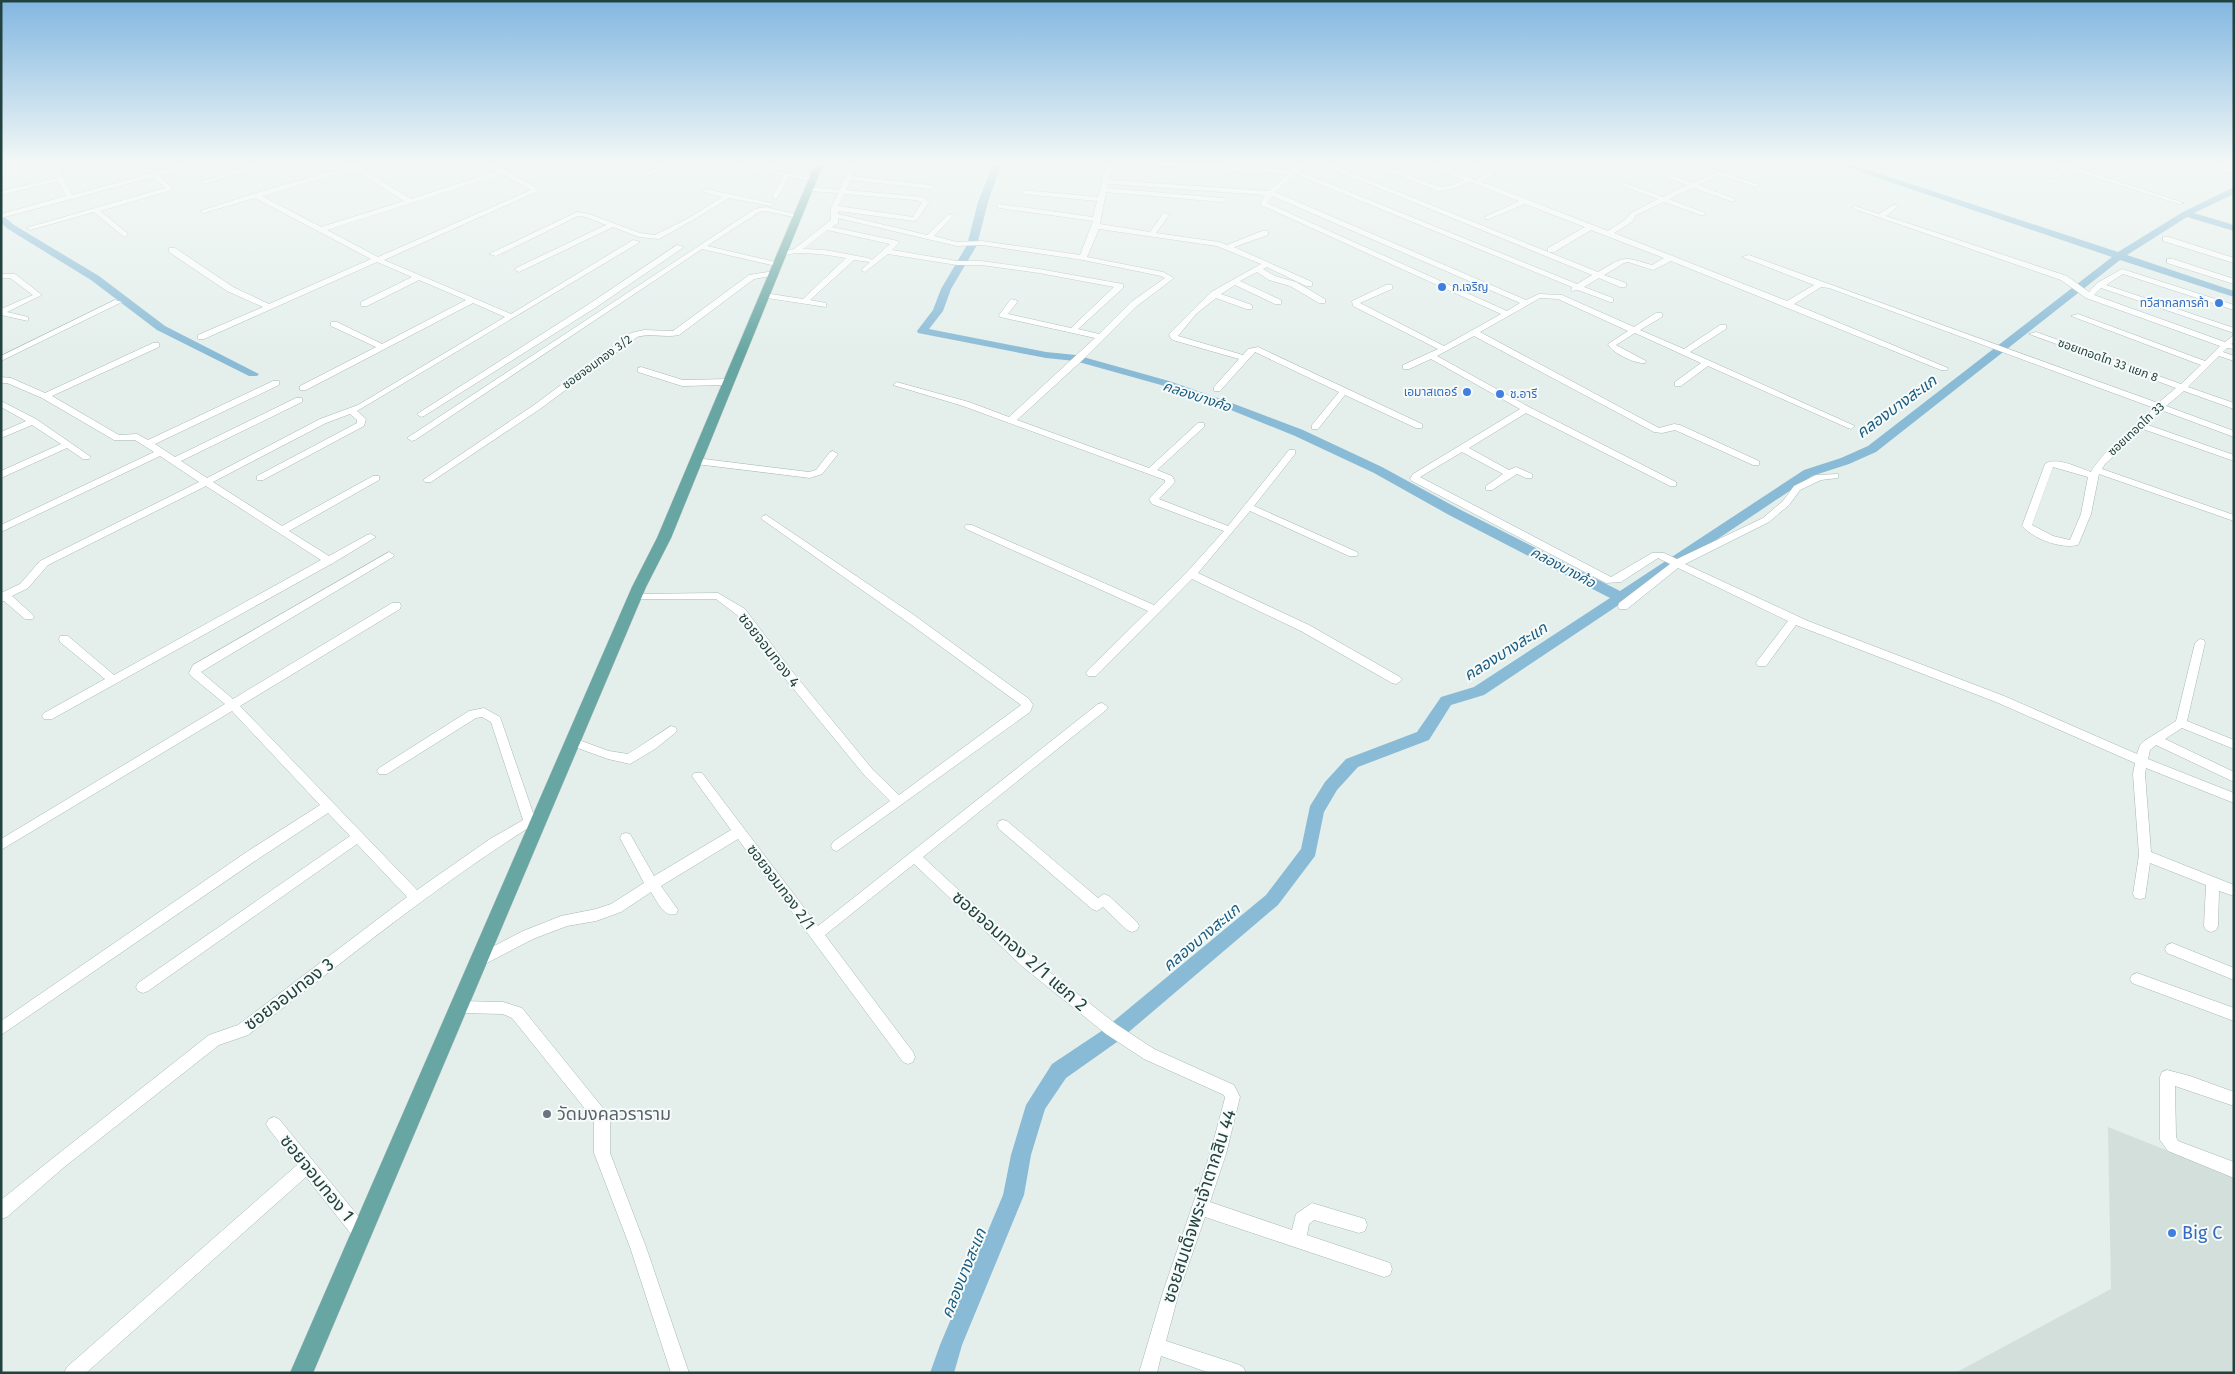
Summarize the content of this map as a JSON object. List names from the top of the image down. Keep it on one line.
{"streets":{"street":["ซอยเทอดไท 33 แยก 8","ซอยจอมทอง 3/2","ซอยเทอดไท 33","ซอยจอมทอง 4","ซอยจอมทอง 2/1","ซอยจอมทอง 2/1 แยก 2","ซอยจอมทอง 3","ซอยจอมทอง 1","ซอยสมเด็จพระเจ้าตากสิน 44"]},"crossings":[["ซอยเทอดไท 33 แยก 8","ซอยเทอดไท 33"],["ซอยจอมทอง 2/1","ซอยจอมทอง 2/1 แยก 2"],["ซอยจอมทอง 2/1 แยก 2","ซอยสมเด็จพระเจ้าตากสิน 44"]],"water":["คลองบางค้อ","คลองบางสะแก"],"places":["ก.เจริญ","ทวีสากลการค้า","เอมาสเตอร์","ช.อารี","วัดมงคลวราราม","Big C"]}
